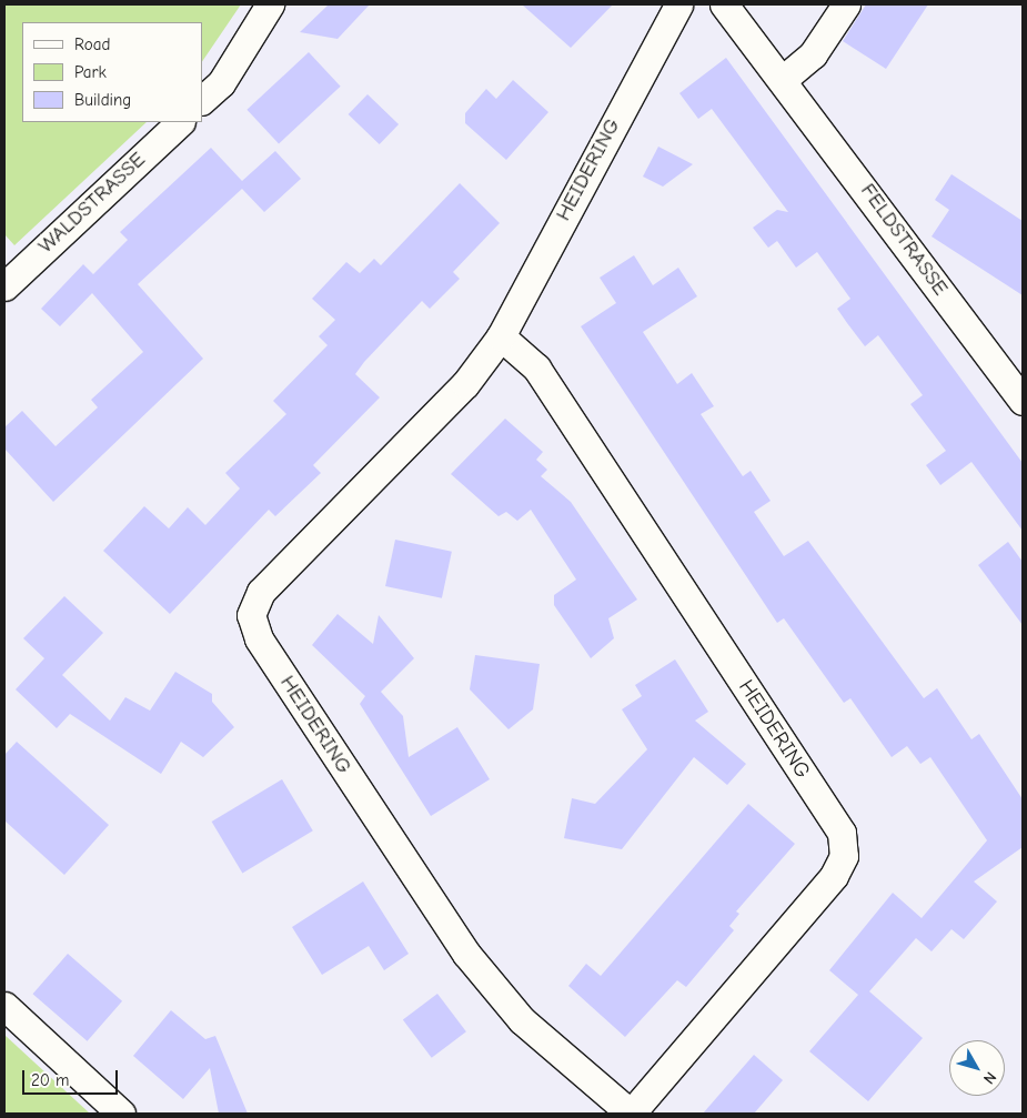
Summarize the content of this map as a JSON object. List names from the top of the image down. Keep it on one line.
{"streets":{"street":["HEIDERING","WALDSTRASSE","FELDSTRASSE"]},"legend":["Road","Park","Building"],"scale_bar":"20 m","north":"bottom right"}
